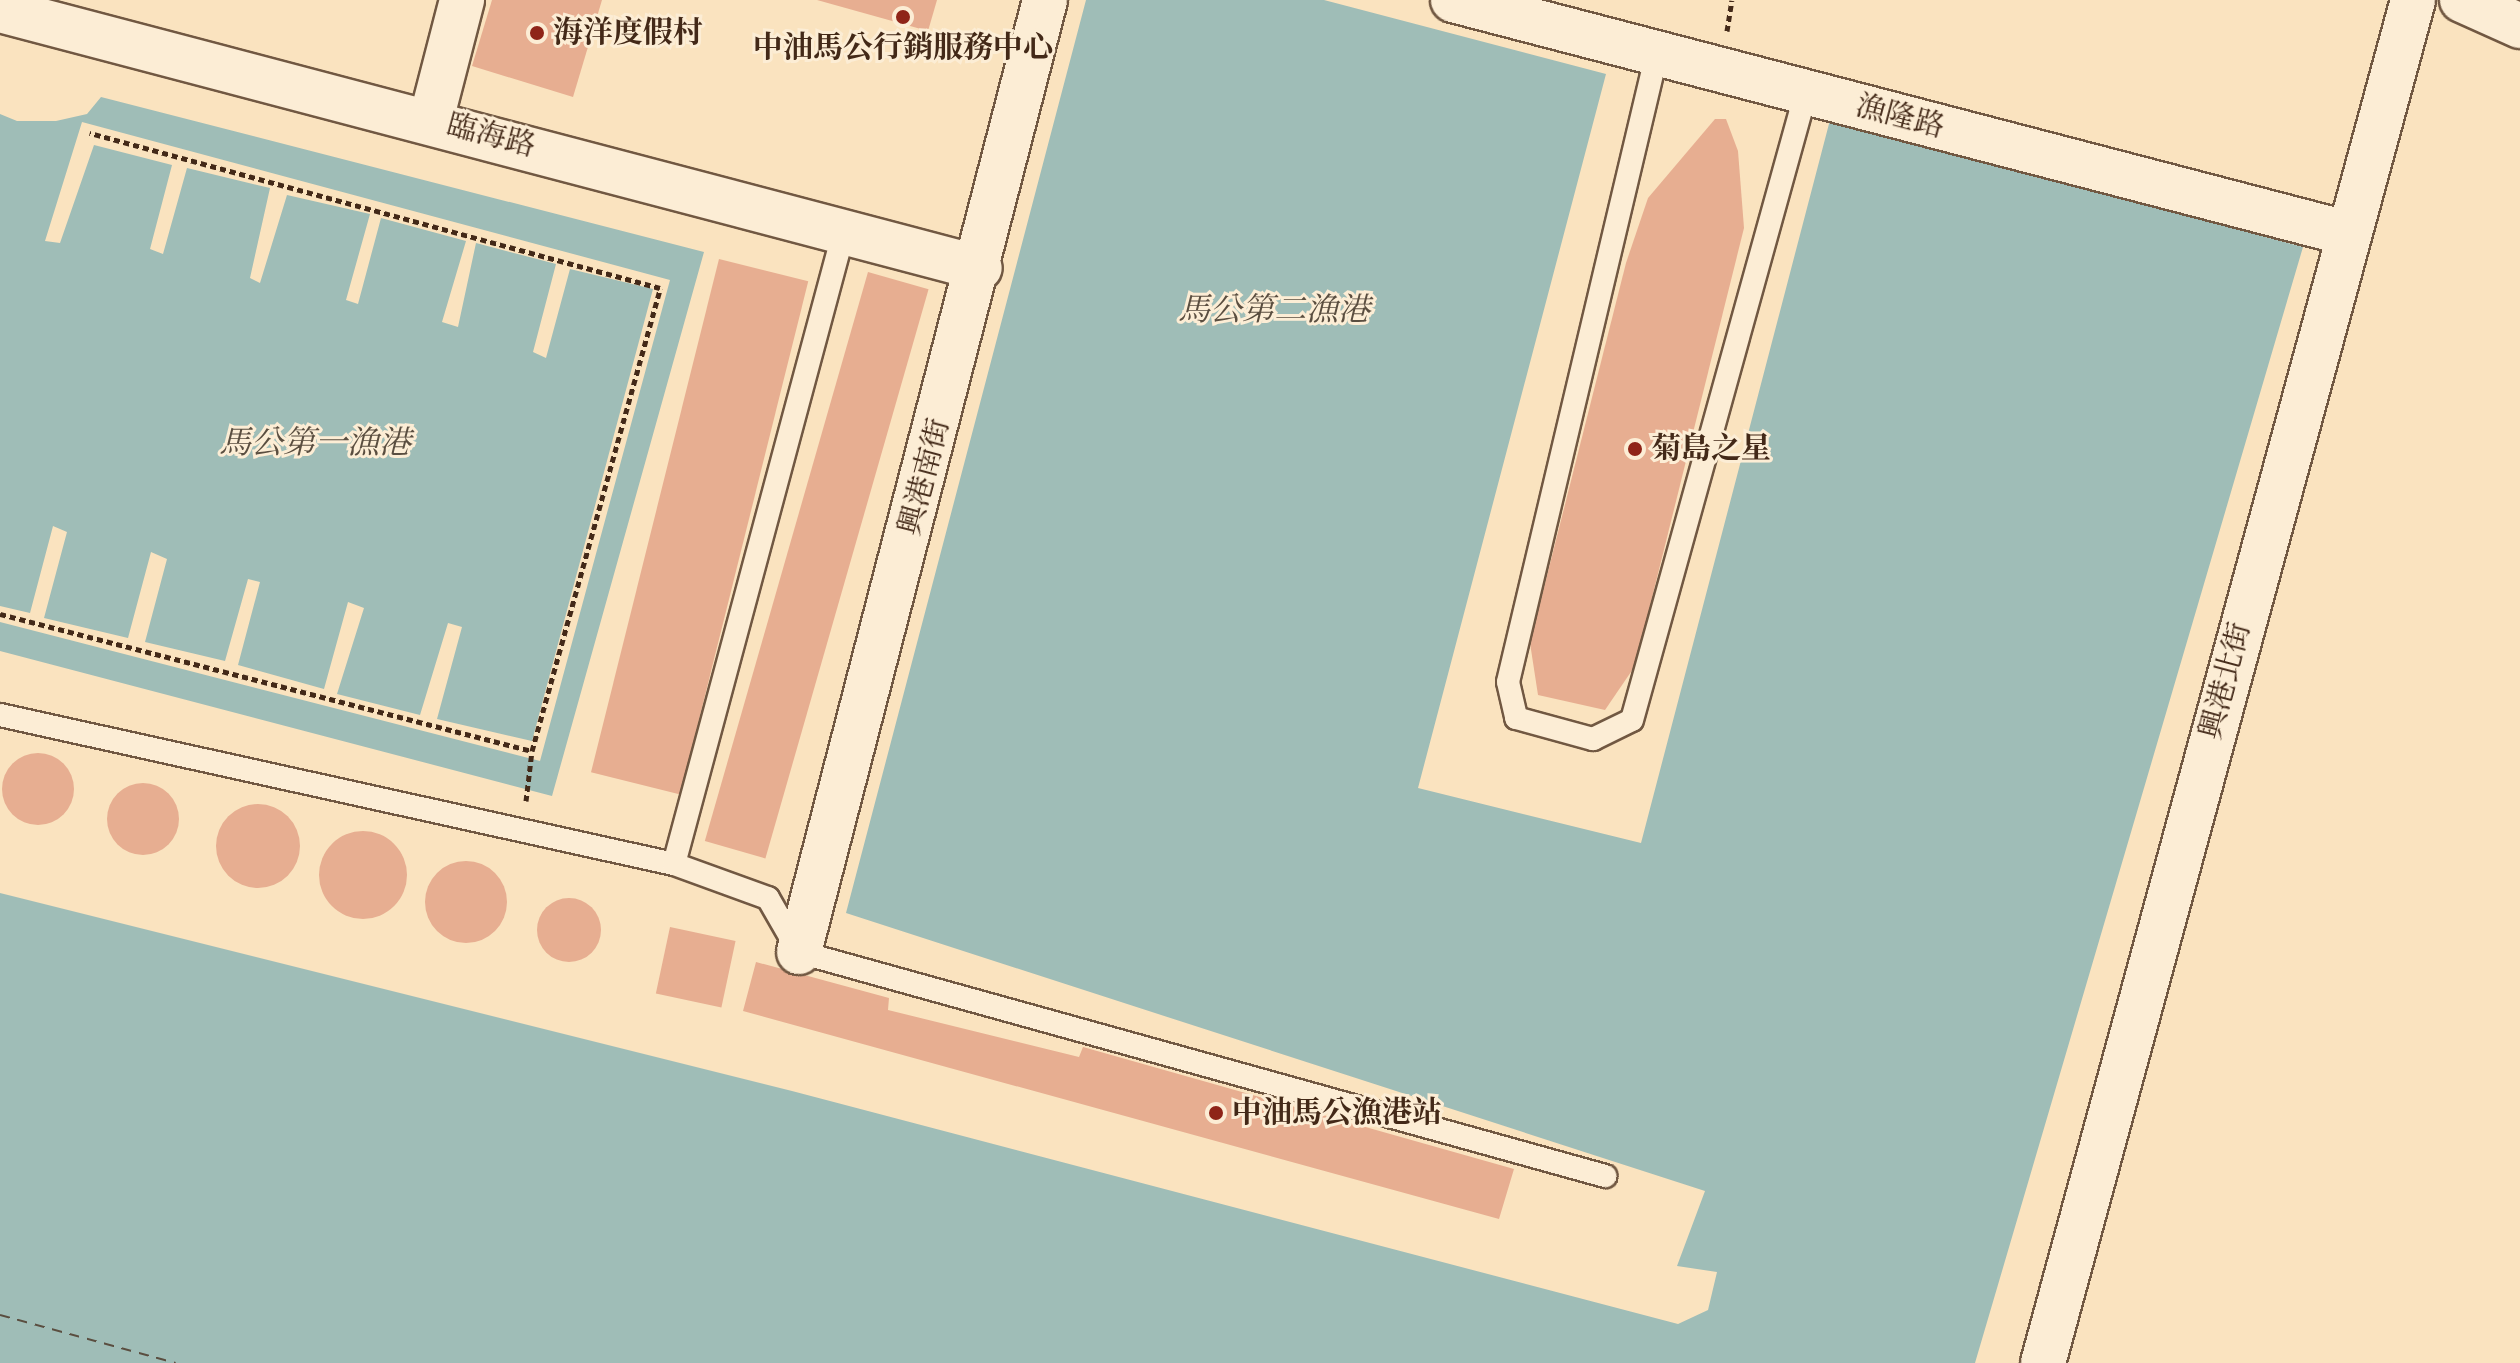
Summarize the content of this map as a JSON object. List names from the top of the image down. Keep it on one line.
{"streets":{"street":["漁隆路","臨海路","興港南街","興港北街"]},"crossings":[["漁隆路","興港北街"],["臨海路","興港南街"]],"water":["馬公第二漁港","馬公第一漁港"],"places":["中油馬公行銷服務中心","海洋度假村","菊島之星","中油馬公漁港站"]}
